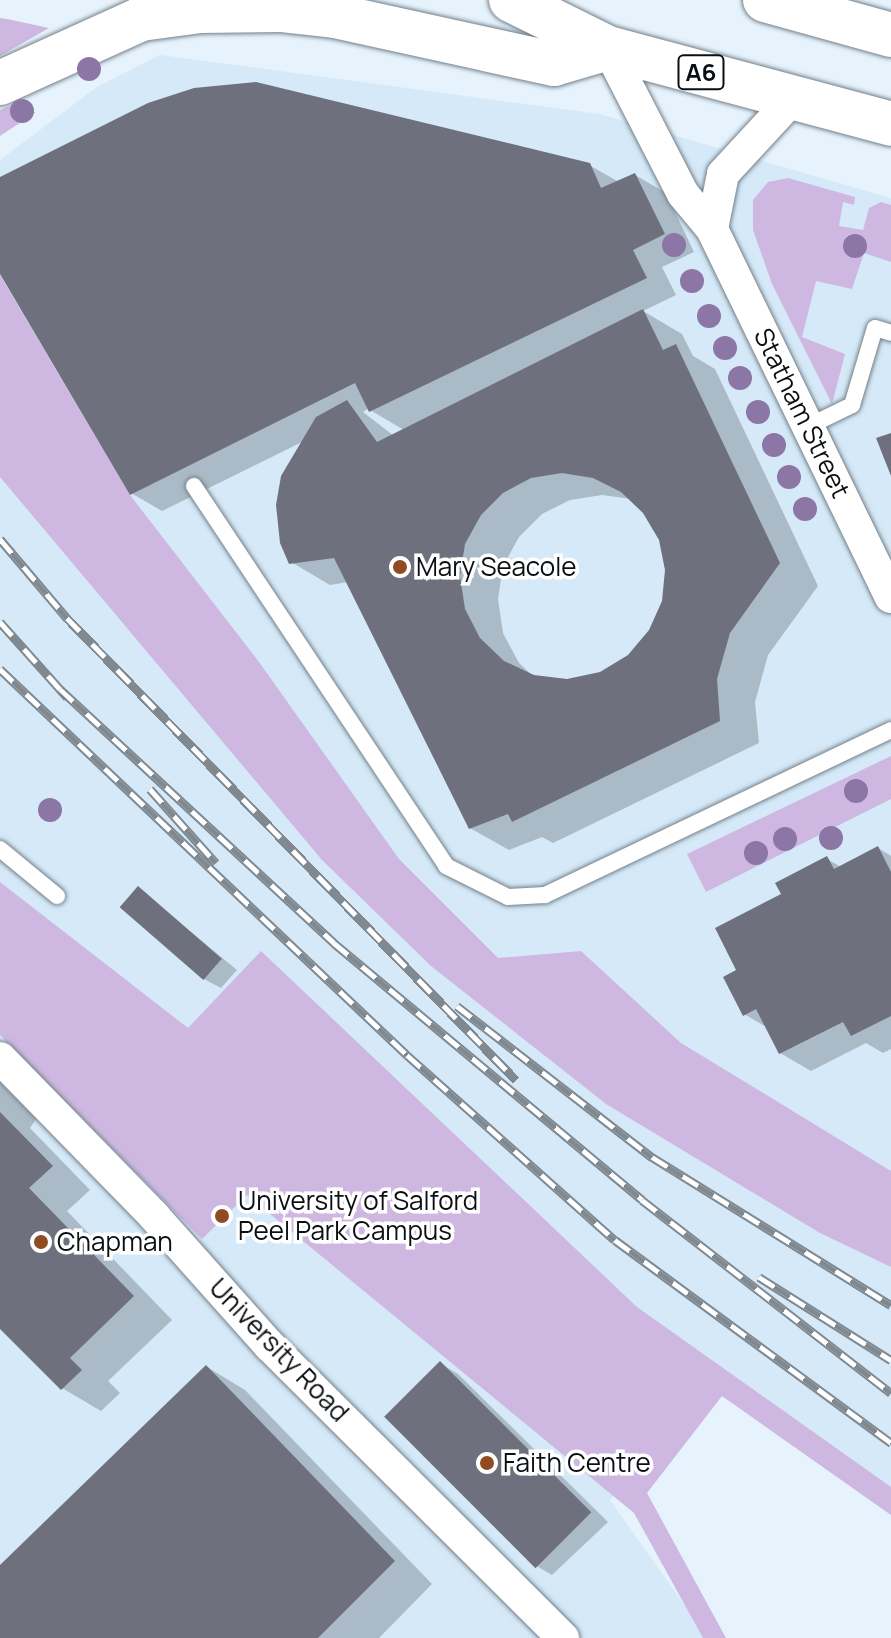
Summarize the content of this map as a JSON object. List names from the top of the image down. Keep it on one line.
{"streets":{"highway":["A6"],"street":["Statham Street","University Road"]},"crossings":[["A6","Statham Street"]],"places":["Mary Seacole","University of Salford Peel Park Campus","Chapman","Faith Centre"]}
